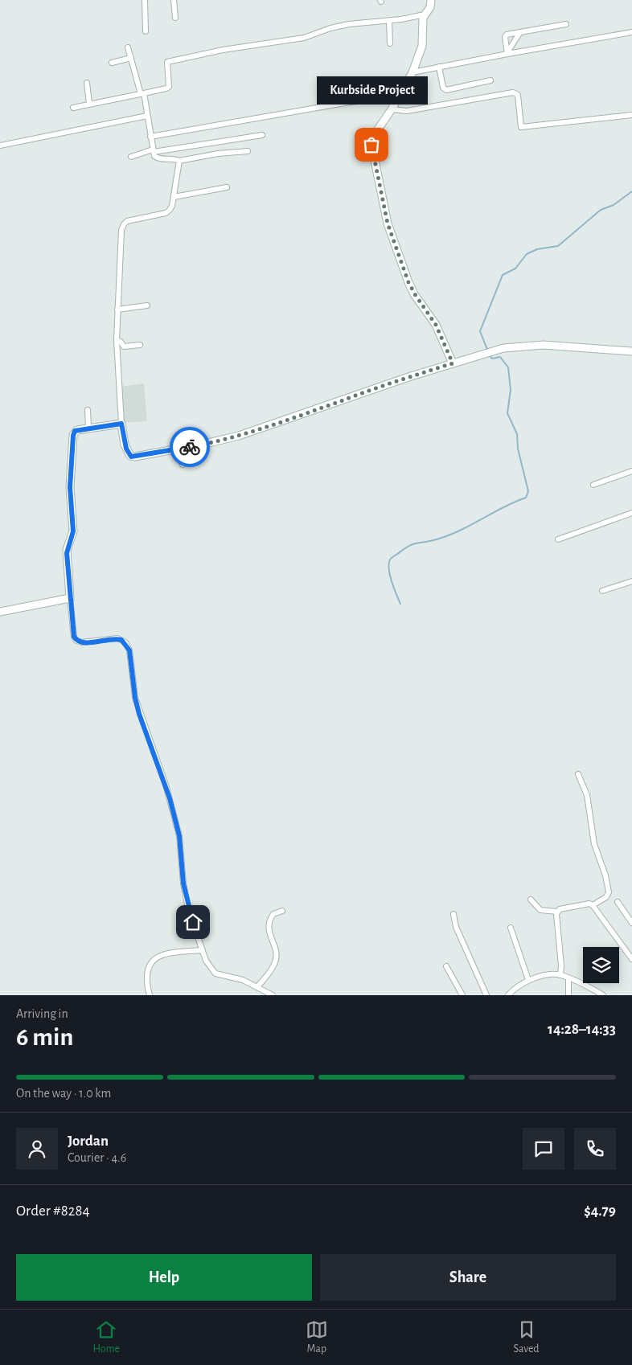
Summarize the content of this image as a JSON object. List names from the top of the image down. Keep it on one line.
{"places":["Kurbside Project"],"page":{"bubble":"Kurbside Project","heading":["6 min","Arriving in","14:28–14:33"],"panel":["Jordan","Courier · 4.6","Order #8284","$4.79"],"bar":"On the way · 1.0 km","buttons":["Help","Share"],"tabs":["Home","Map","Saved"]}}
